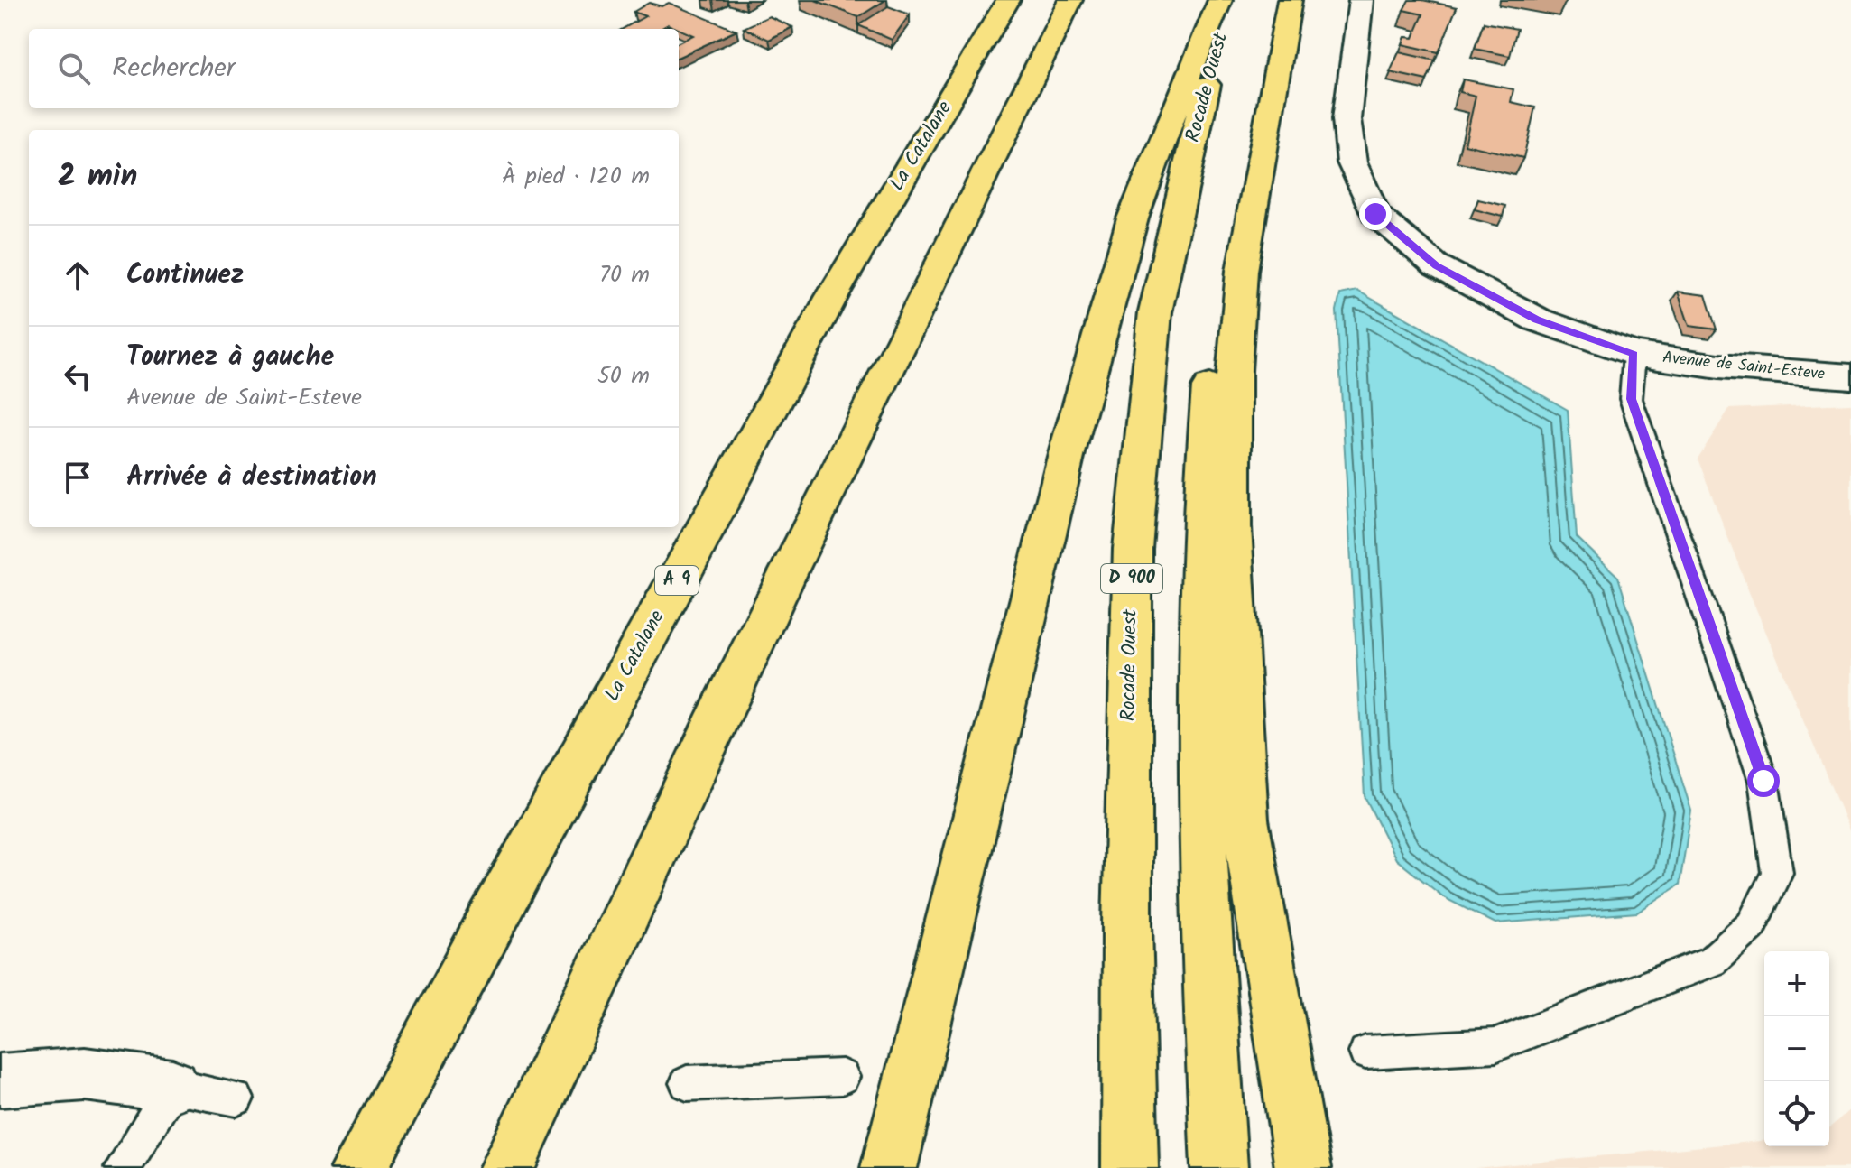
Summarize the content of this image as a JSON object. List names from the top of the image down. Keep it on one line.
{"streets":{"highway":["Rocade Ouest","La Catalane","D 900","A 9"],"street":["Avenue de Saint-Esteve"]},"page":{"search":"Rechercher","heading":["2 min","À pied · 120 m"],"list":[["Continuez","70 m"],["Tournez à gauche","Avenue de Saint-Esteve","50 m"],"Arrivée à destination"],"map_buttons":["+","−"]}}
